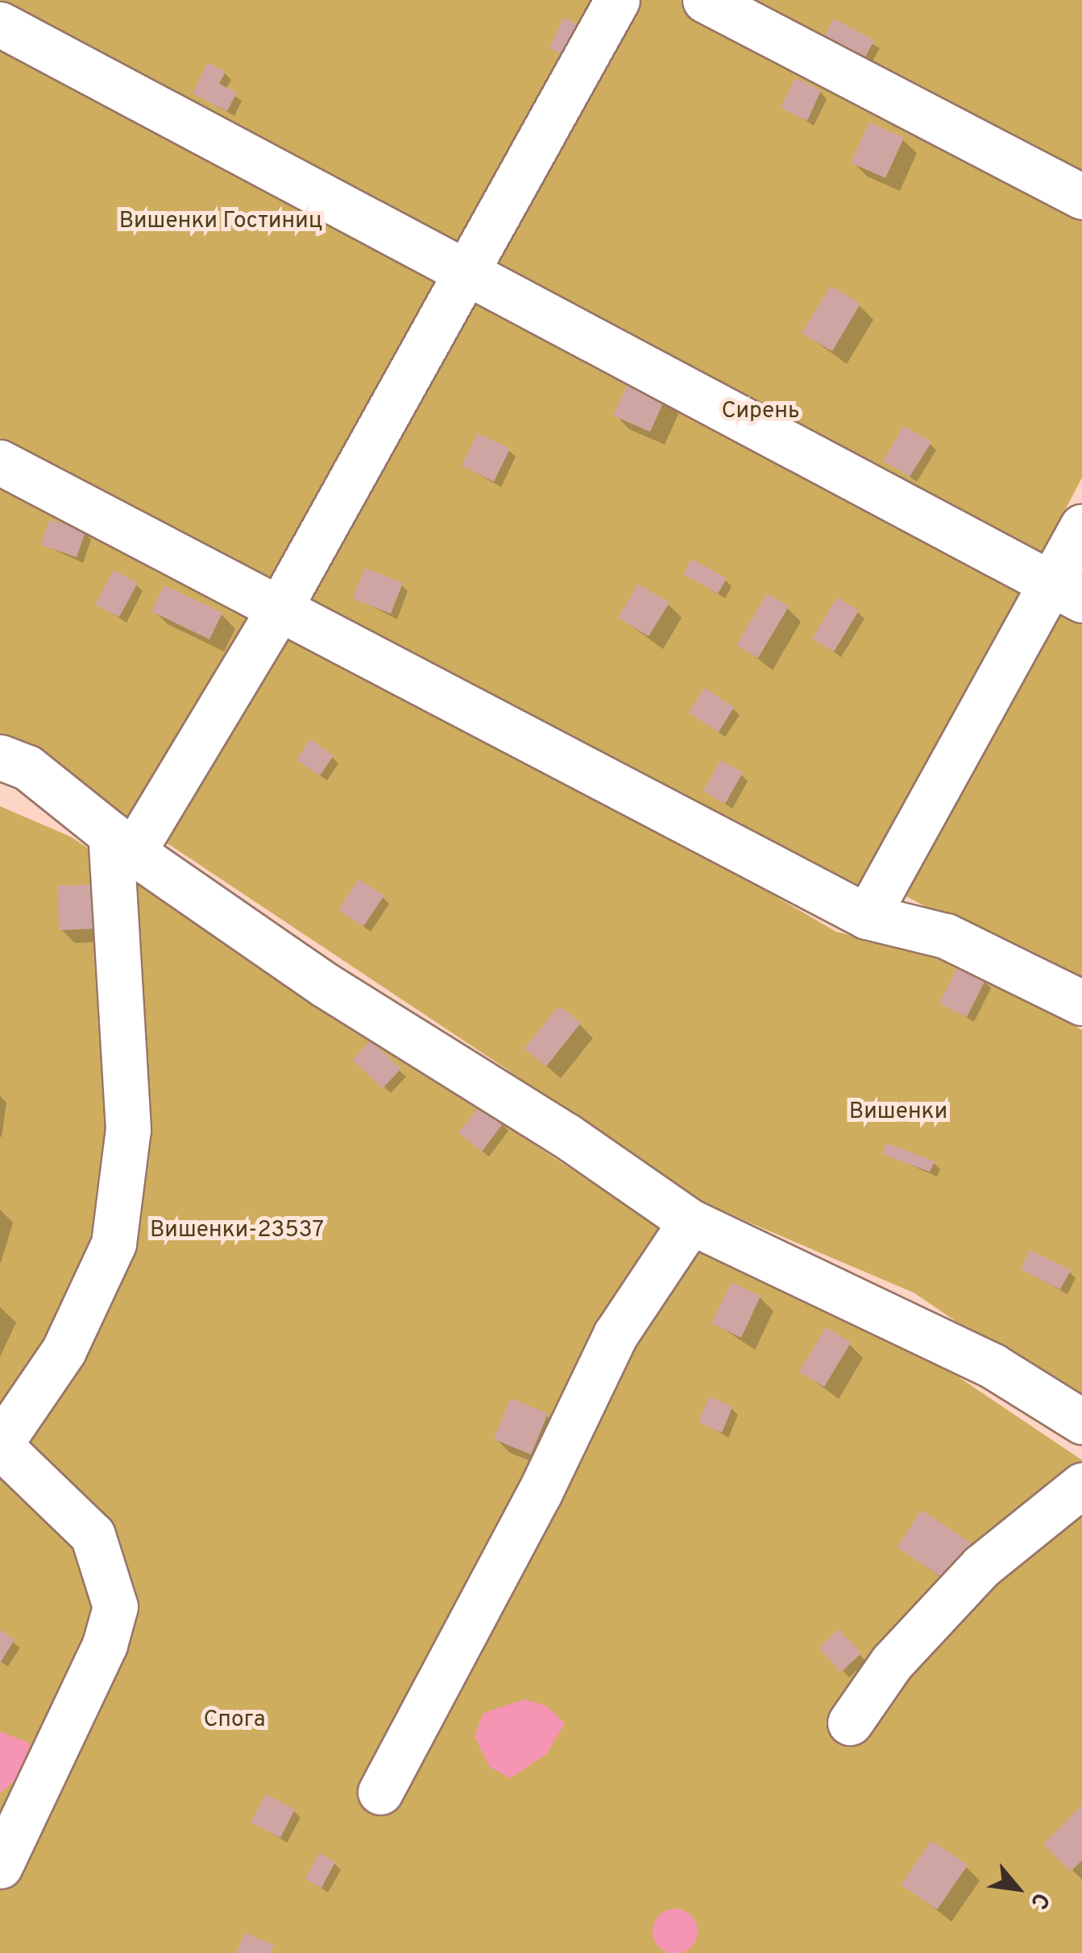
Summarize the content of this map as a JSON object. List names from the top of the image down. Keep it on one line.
{"parks":["Вишенки Гостиниц","Сирень","Вишенки","Вишенки-23537","Спога"],"north":"bottom right"}
